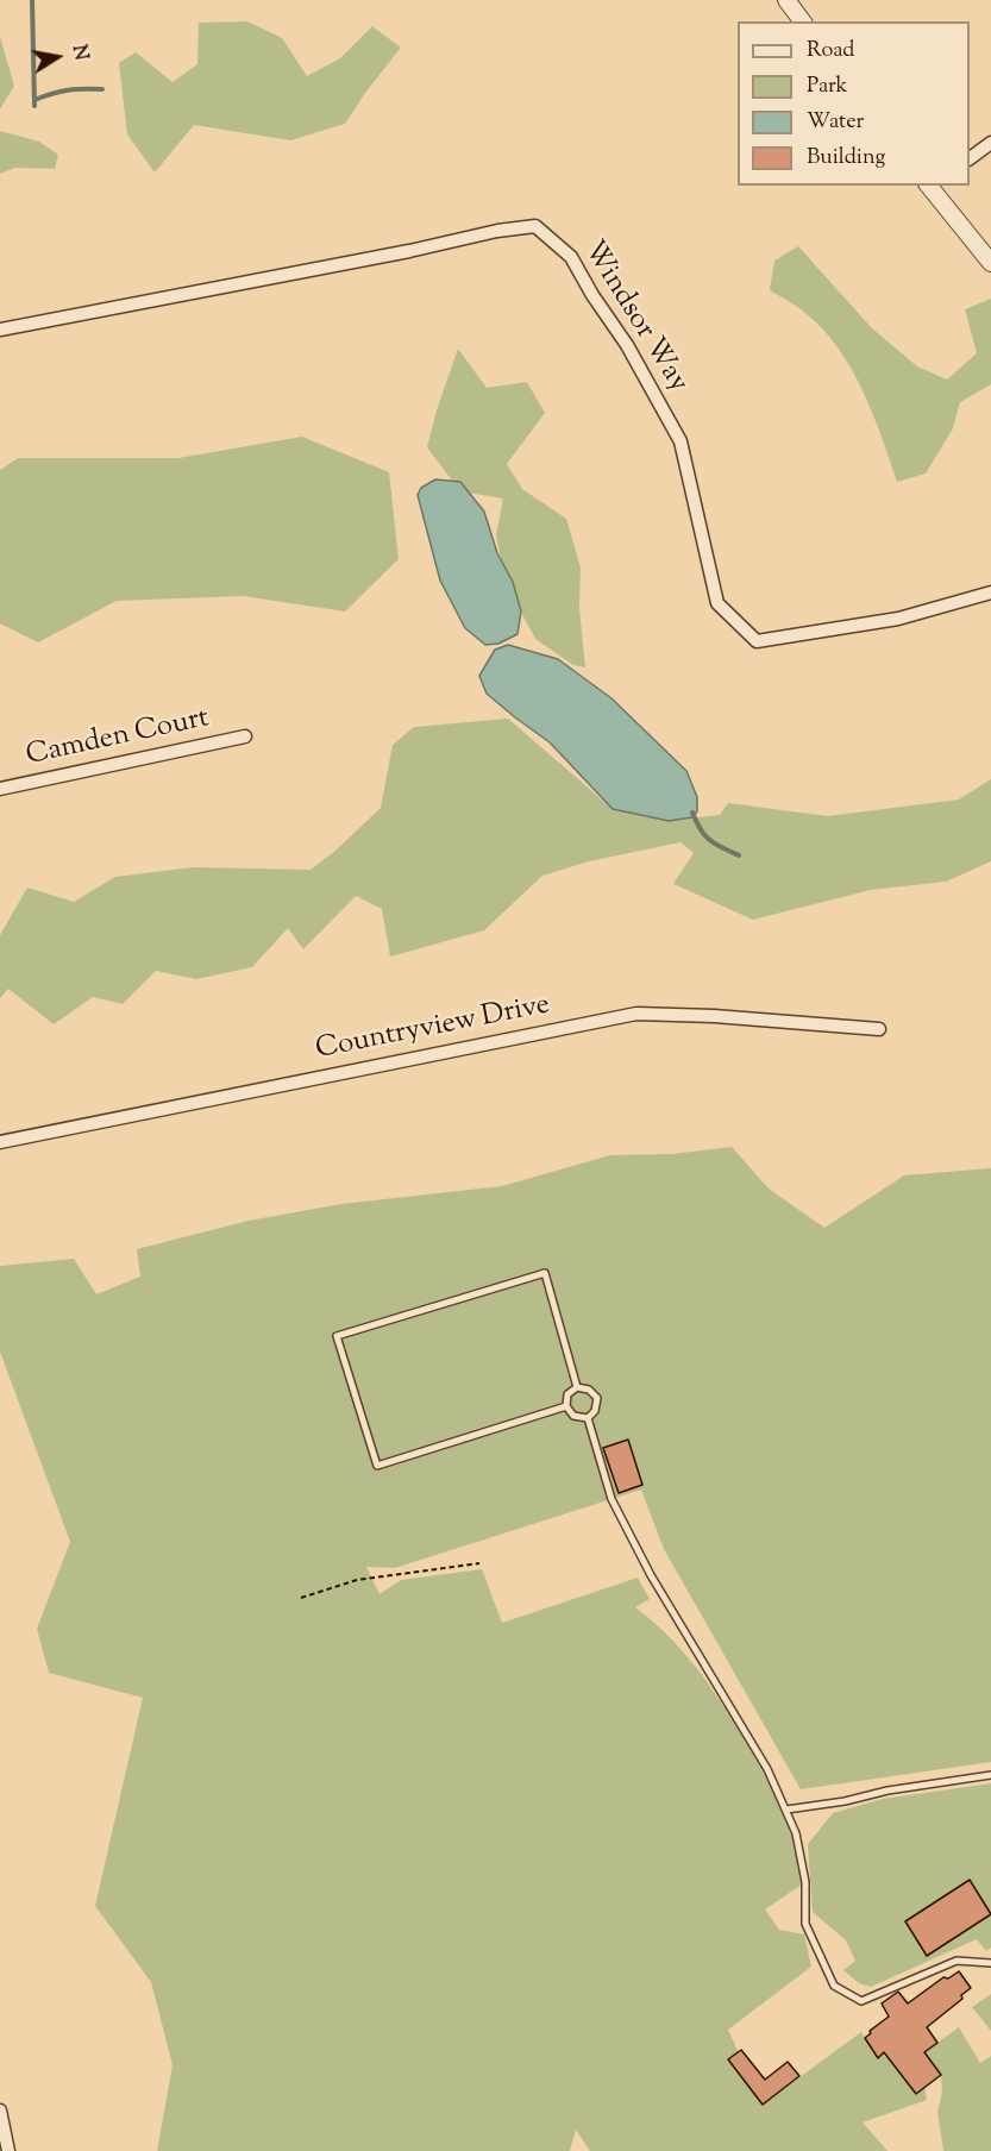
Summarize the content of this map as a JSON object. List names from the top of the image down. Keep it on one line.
{"streets":{"street":["Windsor Way","Camden Court","Countryview Drive"]},"legend":["Road","Park","Water","Building"],"north":"right"}
